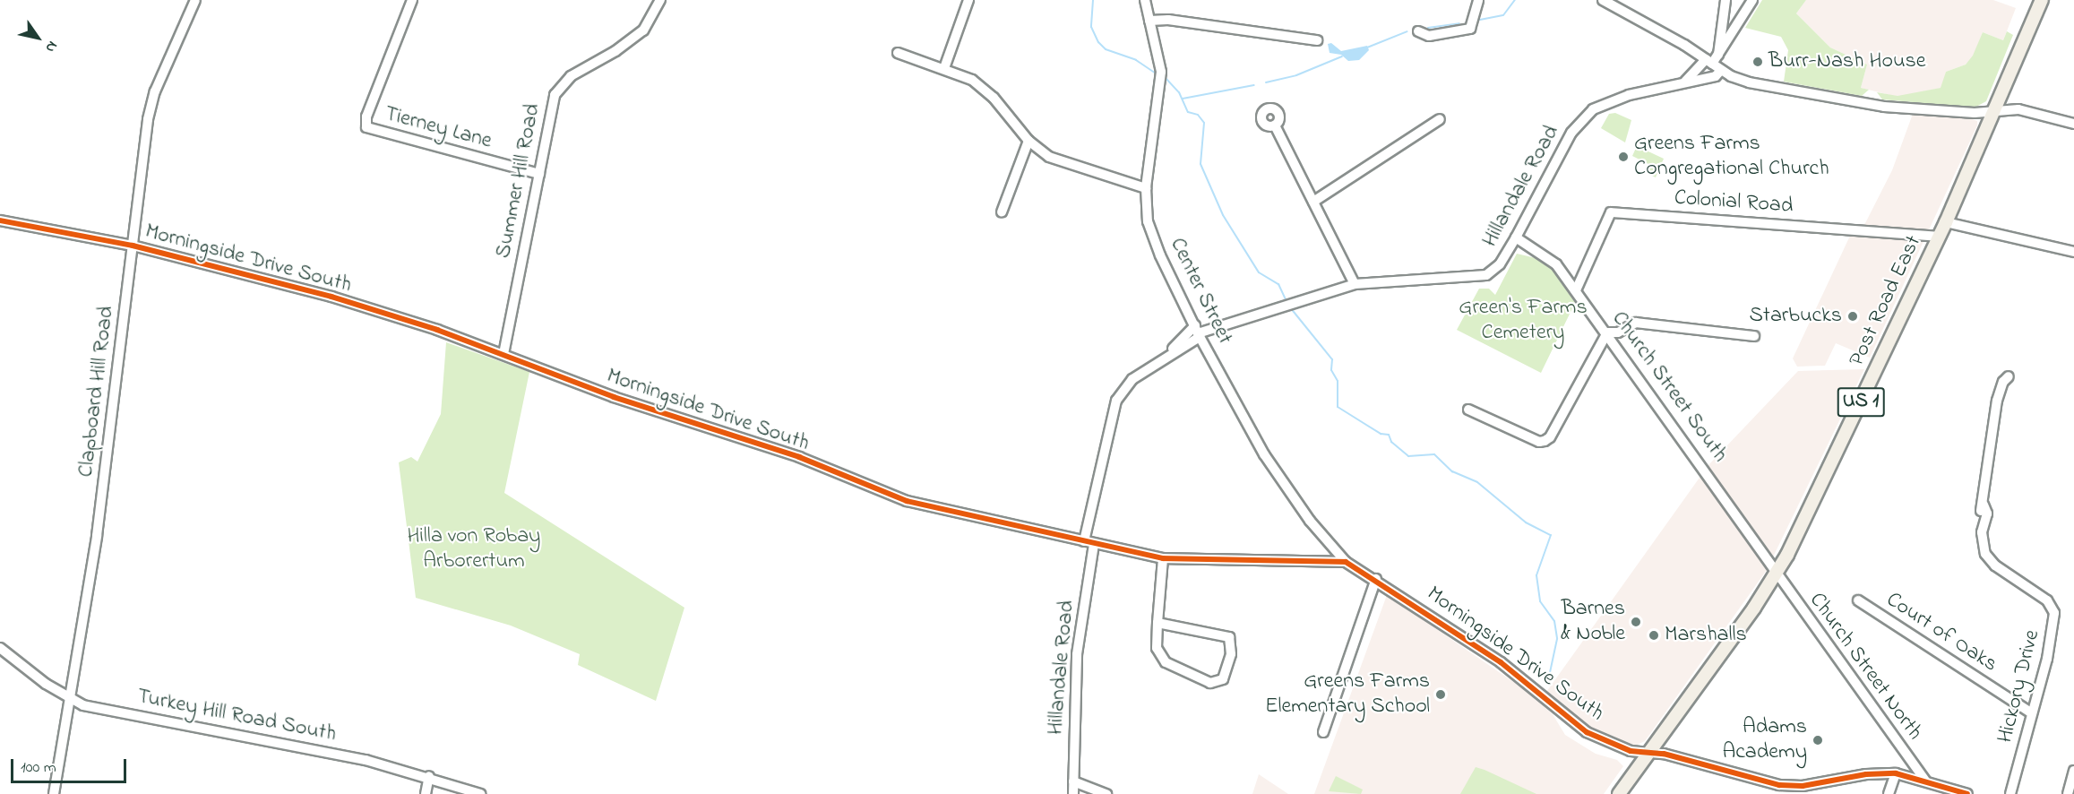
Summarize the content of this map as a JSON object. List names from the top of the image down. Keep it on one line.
{"streets":{"main road":["Post Road East","US 1"],"street":["Tierney Lane","Summer Hill Road","Hillandale Road","Colonial Road","Morningside Drive South","Center Street","Church Street South","Clapboard Hill Road","Court of Oaks","Church Street North","Hickory Drive","Turkey Hill Road South"]},"crossings":[["Tierney Lane","Summer Hill Road"],["Summer Hill Road","Morningside Drive South"],["Hillandale Road","Morningside Drive South"],["Hillandale Road","Center Street"],["Hillandale Road","Church Street South"],["Colonial Road","Post Road East"],["Colonial Road","Church Street South"],["Morningside Drive South","Center Street"],["Morningside Drive South","Post Road East"],["Morningside Drive South","Clapboard Hill Road"],["Morningside Drive South","Church Street North"],["Post Road East","Church Street South"],["Post Road East","Church Street North"],["Church Street South","Church Street North"],["Clapboard Hill Road","Turkey Hill Road South"],["Court of Oaks","Hickory Drive"]],"parks":["Green's Farms Cemetery","Hilla von Robay Arborertum"],"places":["Burr-Nash House","Greens Farms Congregational Church","Starbucks","Barnes & Noble","Marshalls","Greens Farms Elementary School","Adams Academy"],"scale_bar":"100 m","north":"bottom right"}
